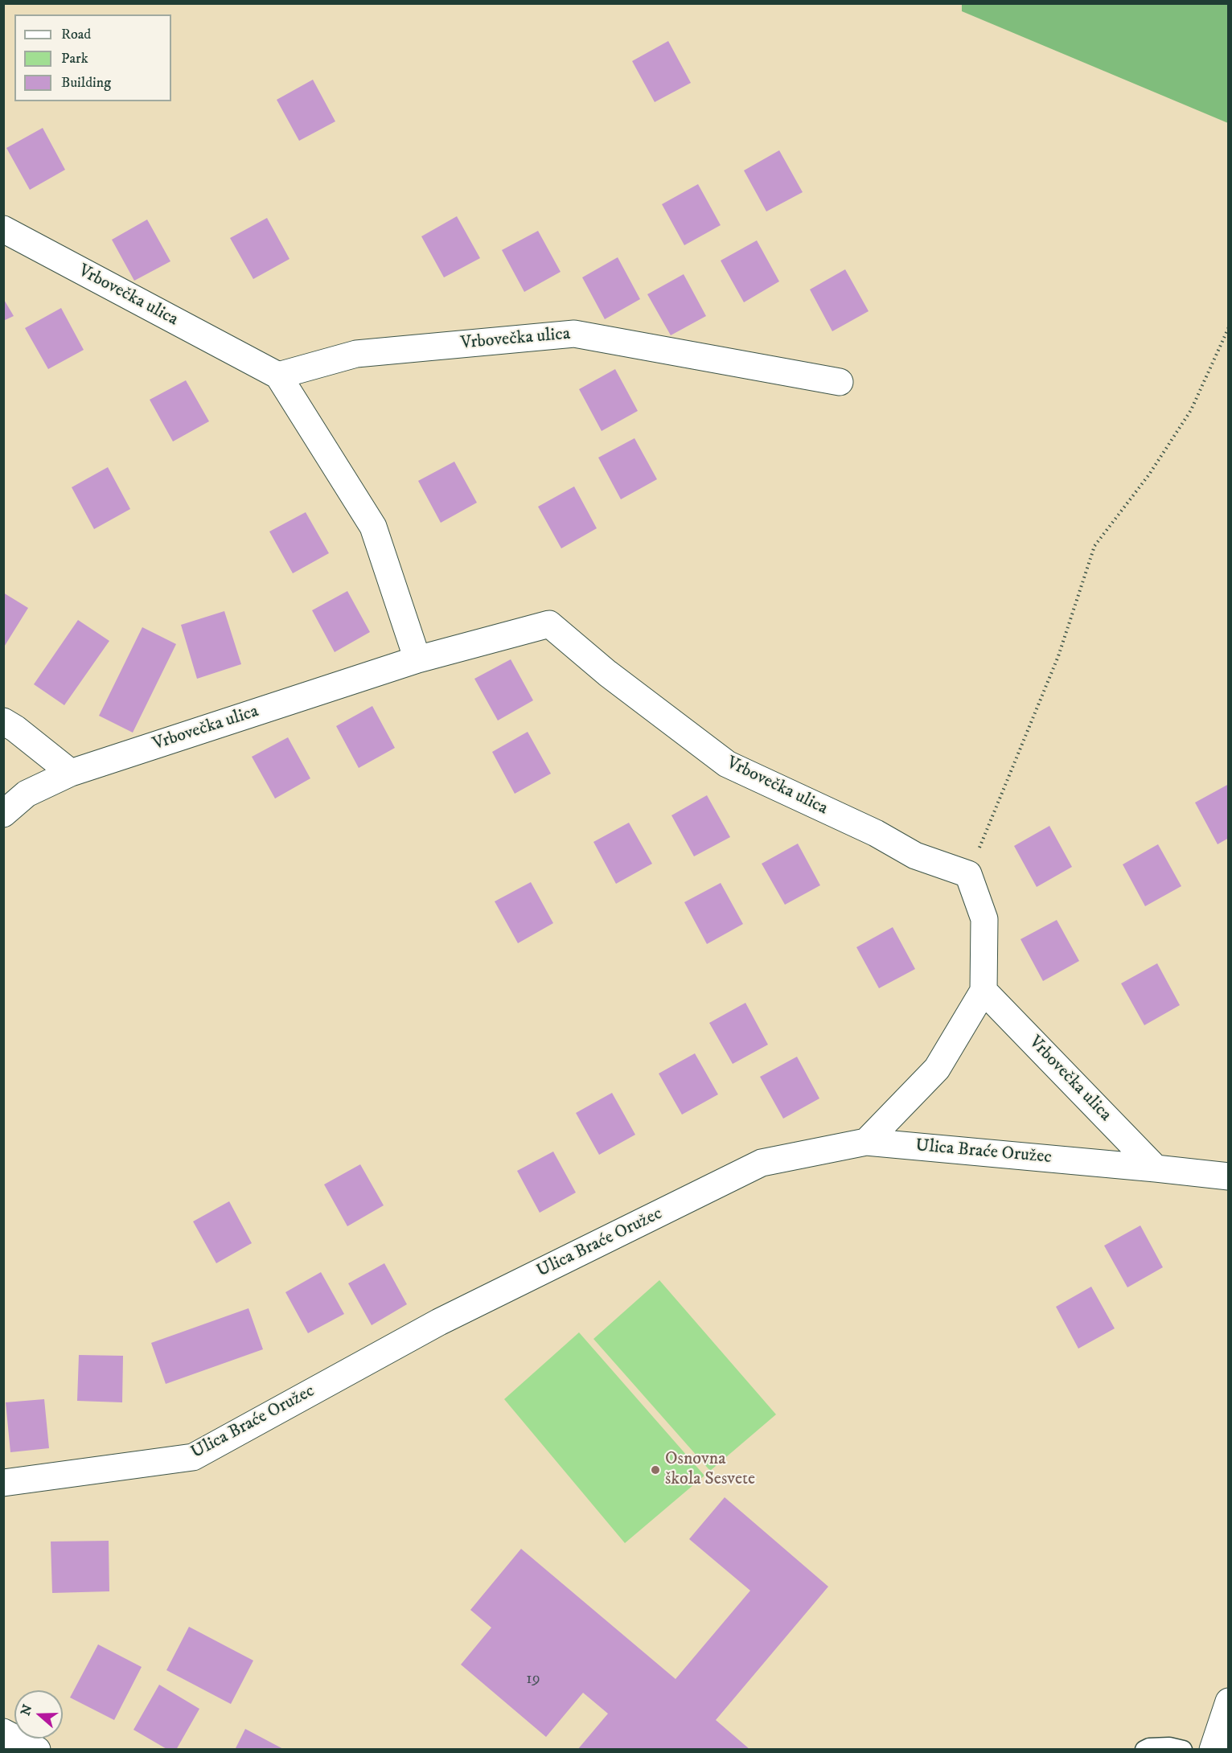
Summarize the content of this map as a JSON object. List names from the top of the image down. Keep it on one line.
{"streets":{"street":["Vrbovečka ulica","Ulica Braće Oružec"]},"crossings":[["Vrbovečka ulica","Ulica Braće Oružec"]],"places":["Osnovna škola Sesvete"],"house_numbers":["19"],"legend":["Road","Park","Building"],"north":"left"}
